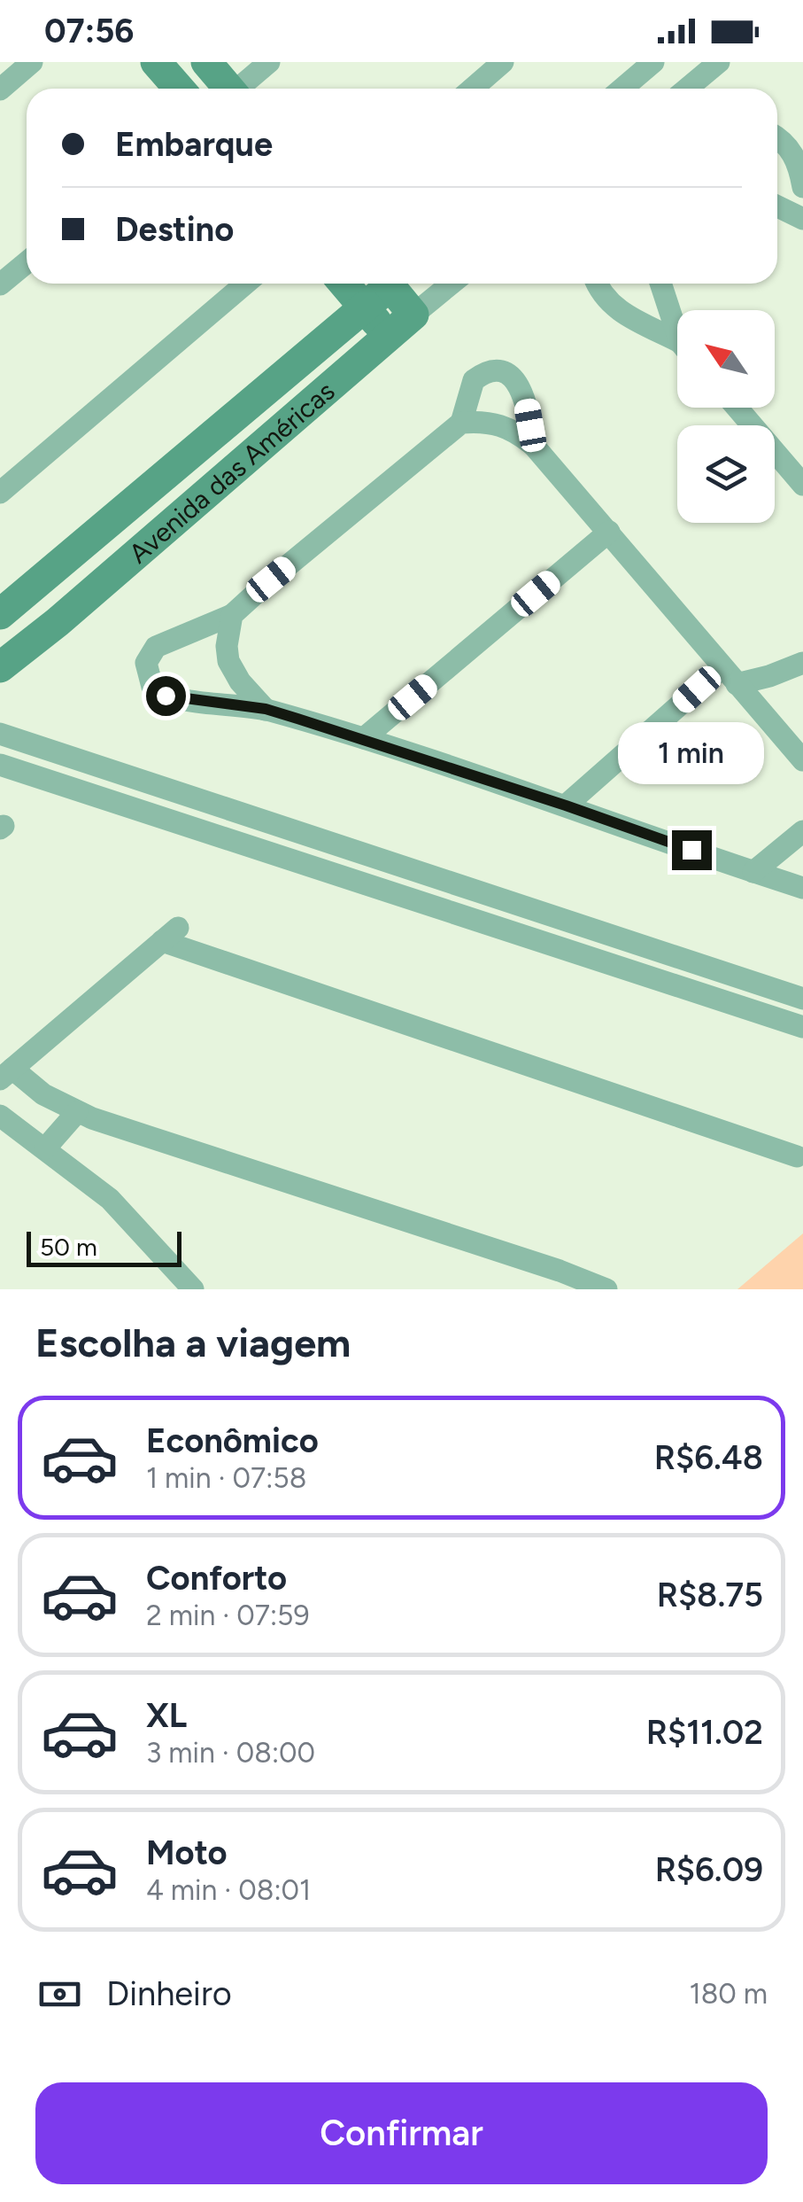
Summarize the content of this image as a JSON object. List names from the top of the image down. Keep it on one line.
{"streets":{"street":["Avenida das Américas"]},"scale_bar":"50 m","north":"top left","page":{"status":"07:56","banner":["Embarque","Destino"],"bubble":"1 min","scale":"50 m","heading":"Escolha a viagem","list":[{"name":"Econômico","note":"1 min · 07:58","value":"R$6.48"},{"name":"Conforto","note":"2 min · 07:59","value":"R$8.75"},{"name":"XL","note":"3 min · 08:00","value":"R$11.02"},{"name":"Moto","note":"4 min · 08:01","value":"R$6.09"}],"pay":["Dinheiro","180 m"],"buttons":"Confirmar"}}
